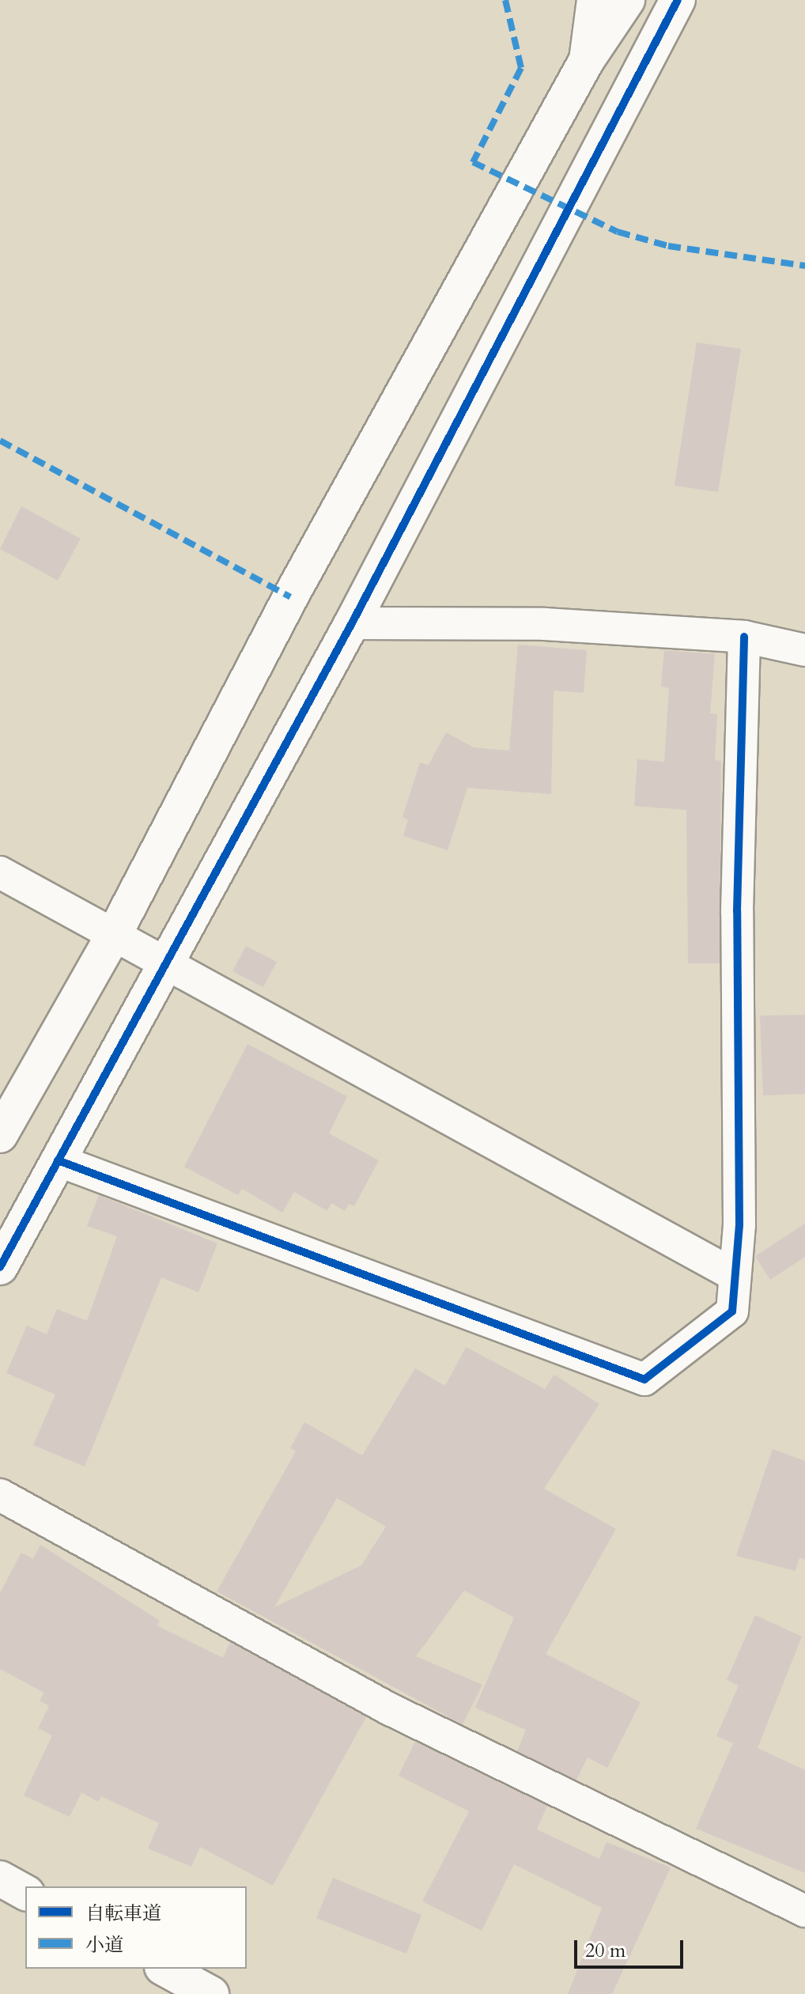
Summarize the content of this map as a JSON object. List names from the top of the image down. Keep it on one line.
{"legend":["自転車道","小道"],"scale_bar":"20 m"}
